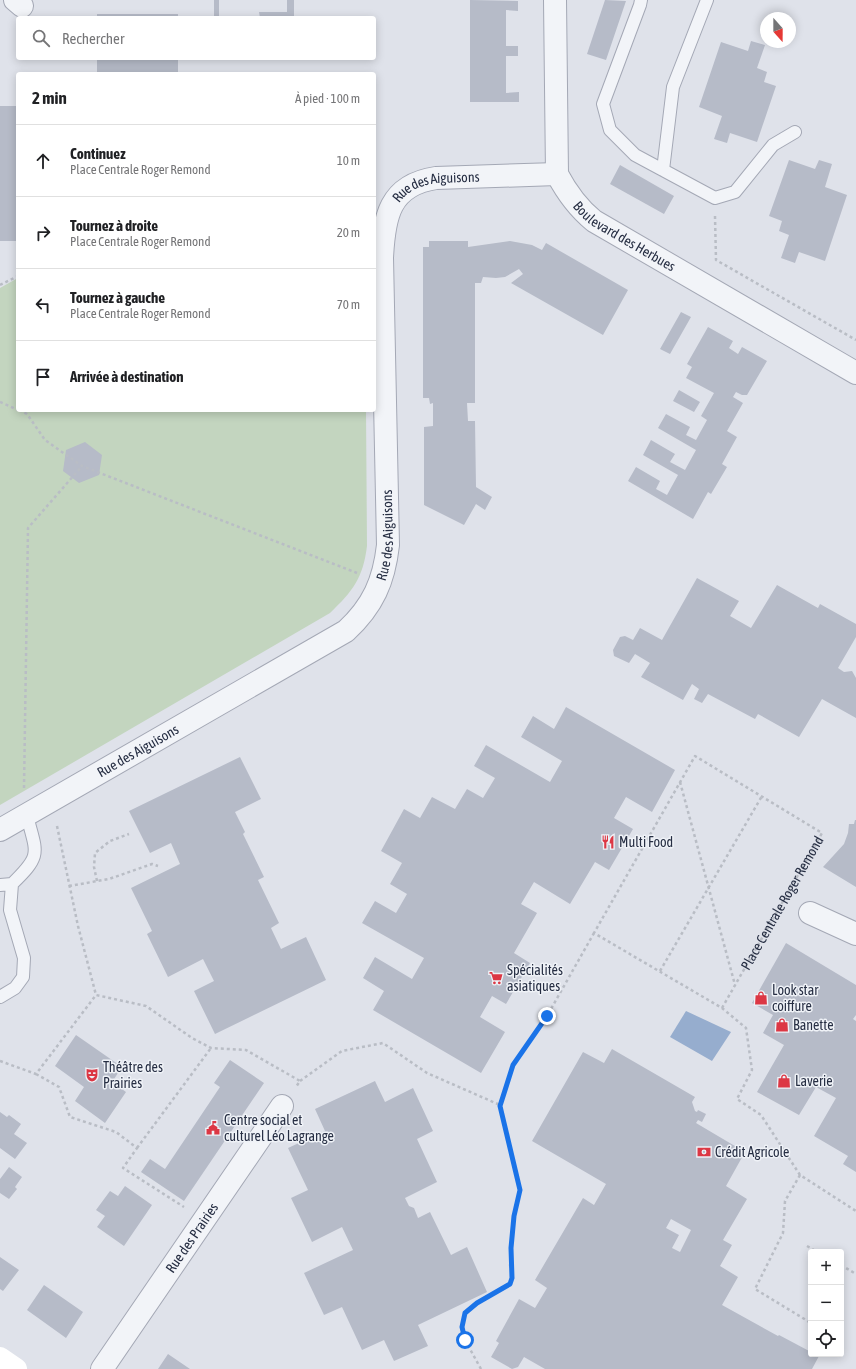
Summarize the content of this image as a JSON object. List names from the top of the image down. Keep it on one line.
{"streets":{"street":["Rue des Aiguisons","Boulevard des Herbues","Rue des Prairies"],"path":["Place Centrale Roger Remond"]},"crossings":[["Rue des Aiguisons","Boulevard des Herbues"]],"places":{"restaurant":["Multi Food"],"supermarket":["Spécialités asiatiques"],"shop":["Look star coiffure","Banette","Laverie"],"theatre":["Théâtre des Prairies"],"public building":["Centre social et culturel Léo Lagrange"],"bank":["Crédit Agricole"]},"north":"bottom","page":{"search":"Rechercher","heading":["2 min","À pied · 100 m"],"list":[["Continuez","Place Centrale Roger Remond","10 m"],["Tournez à droite","Place Centrale Roger Remond","20 m"],["Tournez à gauche","Place Centrale Roger Remond","70 m"],"Arrivée à destination"],"map_buttons":["+","−"]}}
